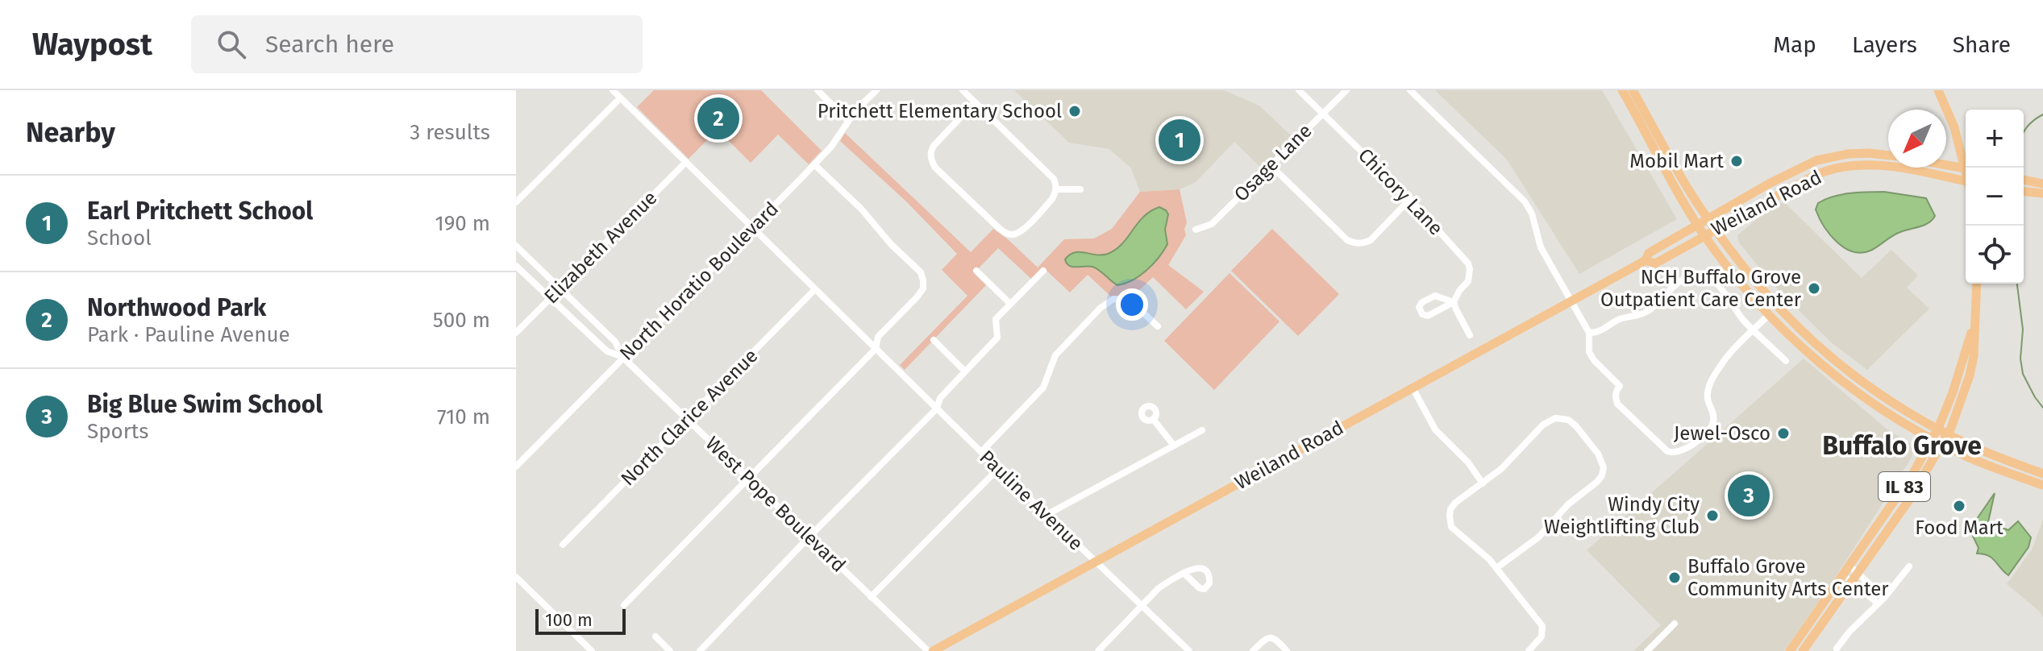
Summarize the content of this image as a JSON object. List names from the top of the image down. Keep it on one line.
{"streets":{"main road":["Weiland Road","IL 83"],"street":["Osage Lane","Chicory Lane","Elizabeth Avenue","North Horatio Boulevard","North Clarice Avenue","Pauline Avenue","West Pope Boulevard"]},"crossings":[["Osage Lane","Chicory Lane"],["Weiland Road","Pauline Avenue"],["Elizabeth Avenue","West Pope Boulevard"],["North Horatio Boulevard","Pauline Avenue"],["North Horatio Boulevard","West Pope Boulevard"],["North Clarice Avenue","Pauline Avenue"],["North Clarice Avenue","West Pope Boulevard"]],"districts":["Buffalo Grove"],"places":["Pritchett Elementary School","Mobil Mart","NCH Buffalo Grove Outpatient Care Center","Jewel-Osco","Food Mart","Windy City Weightlifting Club","Buffalo Grove Community Arts Center"],"scale_bar":"100 m","north":"bottom left","page":{"header":"Waypost","search":"Search here","nav":["Map","Layers","Share"],"heading":["Nearby","3 results"],"pins":["2","1","3"],"map_buttons":["+","−"],"list":[{"mark":"1","name":"Earl Pritchett School","note":"School","value":"190 m"},{"mark":"2","name":"Northwood Park","note":"Park · Pauline Avenue","value":"500 m"},{"mark":"3","name":"Big Blue Swim School","note":"Sports","value":"710 m"}],"scale":"100 m"}}
